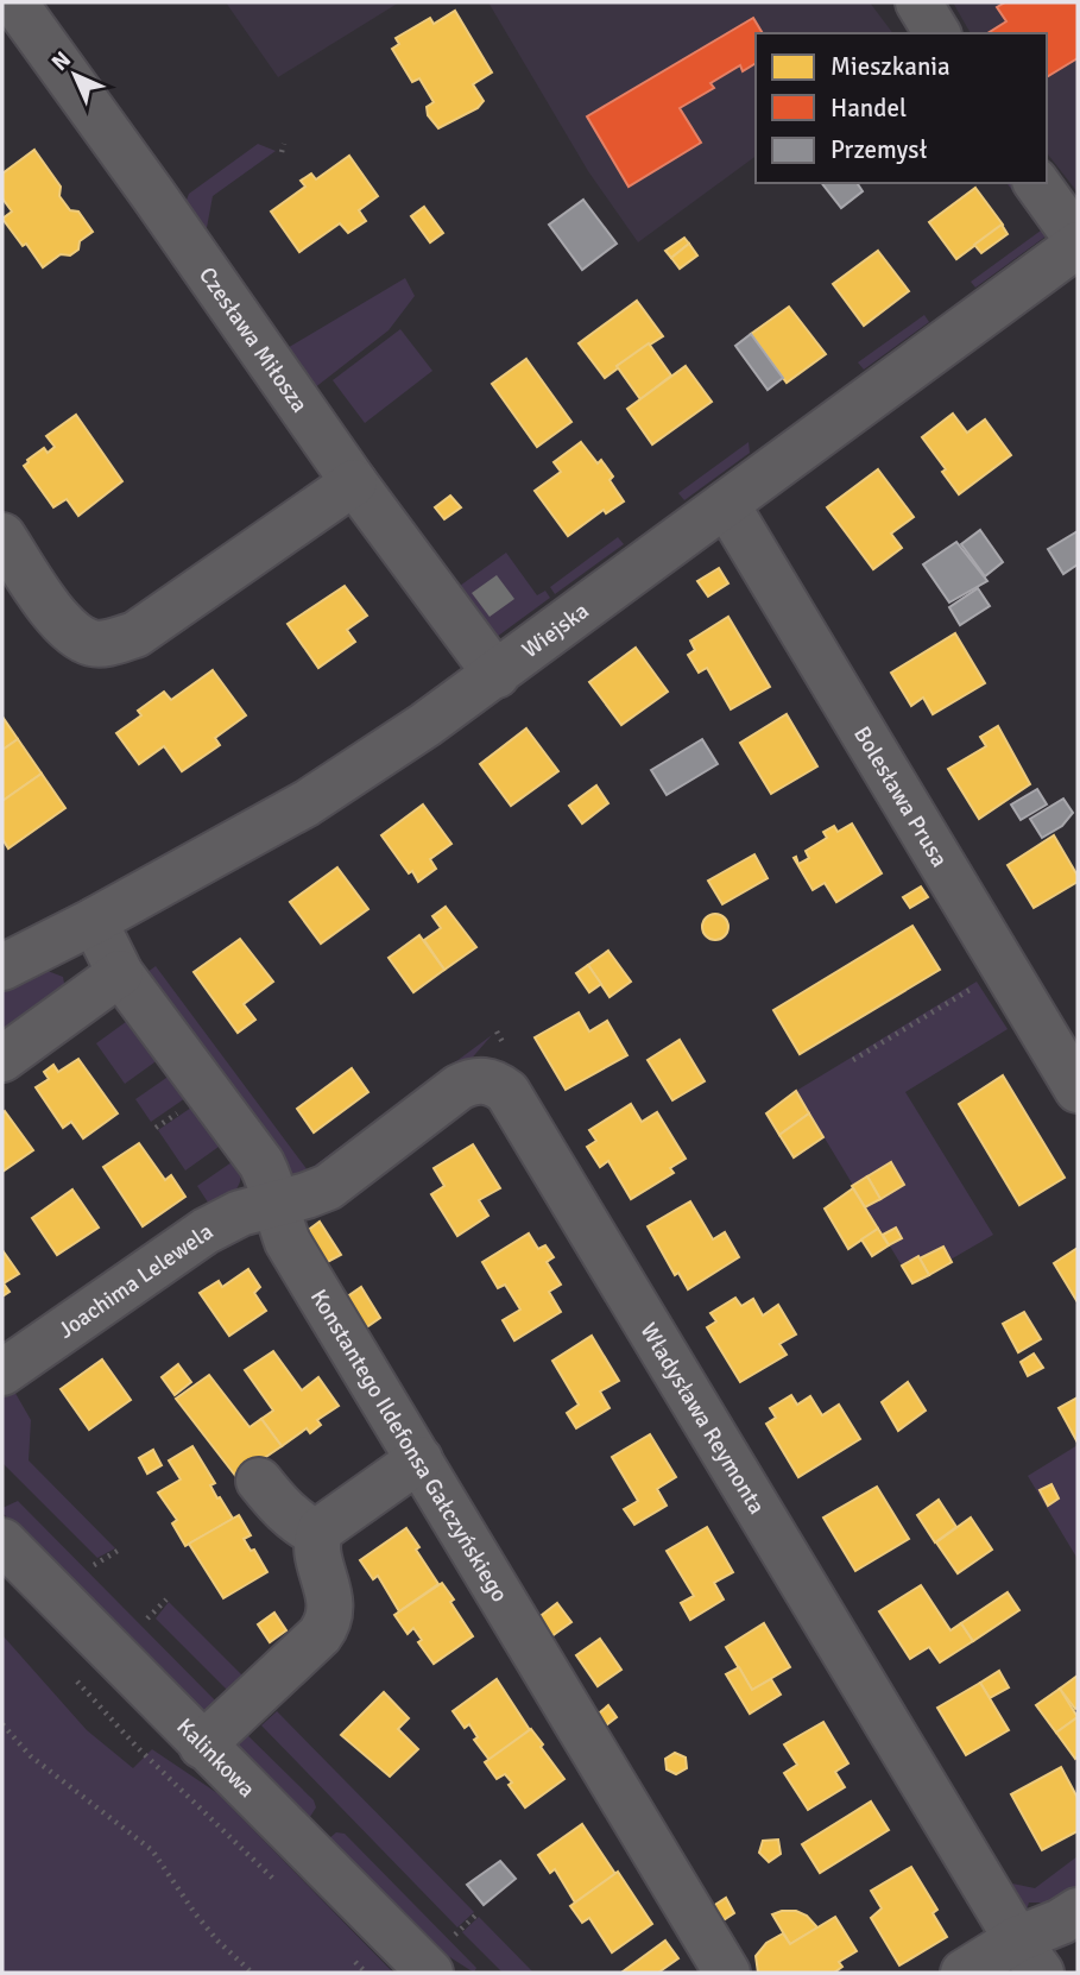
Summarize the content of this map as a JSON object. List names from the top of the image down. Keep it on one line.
{"streets":{"street":["Czesława Miłosza","Wiejska","Bolesława Prusa","Joachima Lelewela","Władysława Reymonta","Konstantego Ildefonsa Gałczyńskiego","Kalinkowa"]},"crossings":[["Czesława Miłosza","Wiejska"],["Wiejska","Bolesława Prusa"],["Wiejska","Konstantego Ildefonsa Gałczyńskiego"],["Joachima Lelewela","Władysława Reymonta"],["Joachima Lelewela","Konstantego Ildefonsa Gałczyńskiego"],["Władysława Reymonta","Konstantego Ildefonsa Gałczyńskiego"]],"legend":["Mieszkania","Handel","Przemysł"],"north":"top left"}
